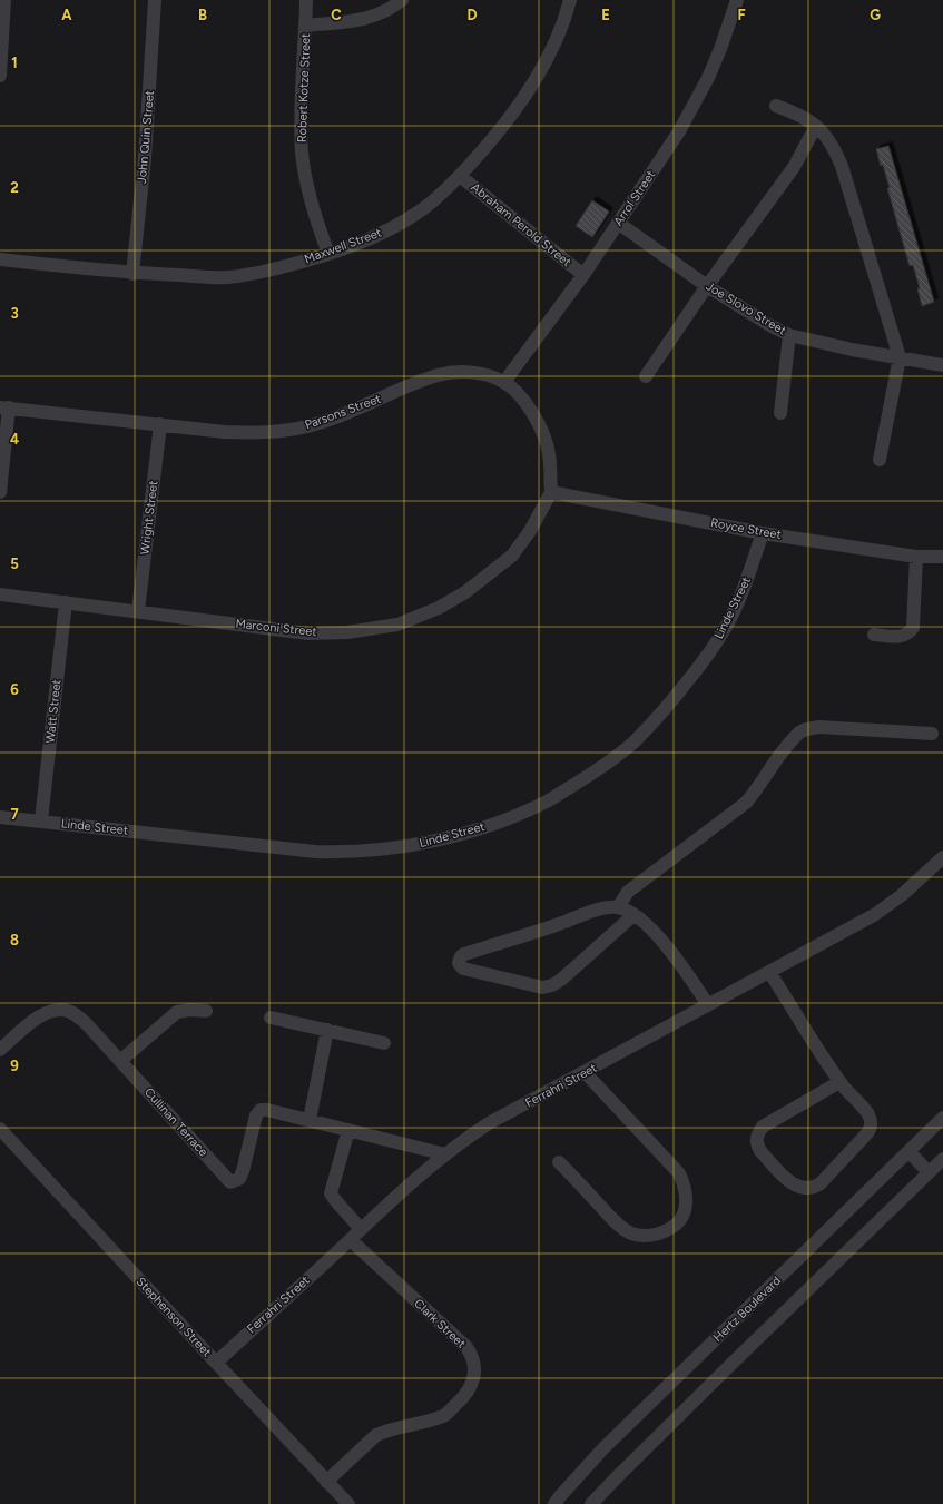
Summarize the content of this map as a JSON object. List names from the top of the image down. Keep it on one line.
{"streets":{"street":["Robert Kotze Street","John Quin Street","Arrol Street","Abraham Perold Street","Maxwell Street","Joe Slovo Street","Parsons Street","Wright Street","Royce Street","Linde Street","Marconi Street","Watt Street","Ferrahri Street","Cullinan Terrace","Hertz Boulevard","Stephenson Street","Clark Street"]},"crossings":[["Robert Kotze Street","Maxwell Street"],["John Quin Street","Maxwell Street"],["Arrol Street","Abraham Perold Street"],["Arrol Street","Joe Slovo Street"],["Arrol Street","Parsons Street"],["Abraham Perold Street","Maxwell Street"],["Parsons Street","Wright Street"],["Parsons Street","Royce Street"],["Parsons Street","Marconi Street"],["Wright Street","Marconi Street"],["Royce Street","Linde Street"],["Royce Street","Marconi Street"],["Linde Street","Watt Street"],["Marconi Street","Watt Street"],["Ferrahri Street","Stephenson Street"],["Ferrahri Street","Clark Street"],["Stephenson Street","Clark Street"]],"grid":{"columns":["A","B","C","D","E","F","G"],"rows":["1","2","3","4","5","6","7","8","9"]}}
